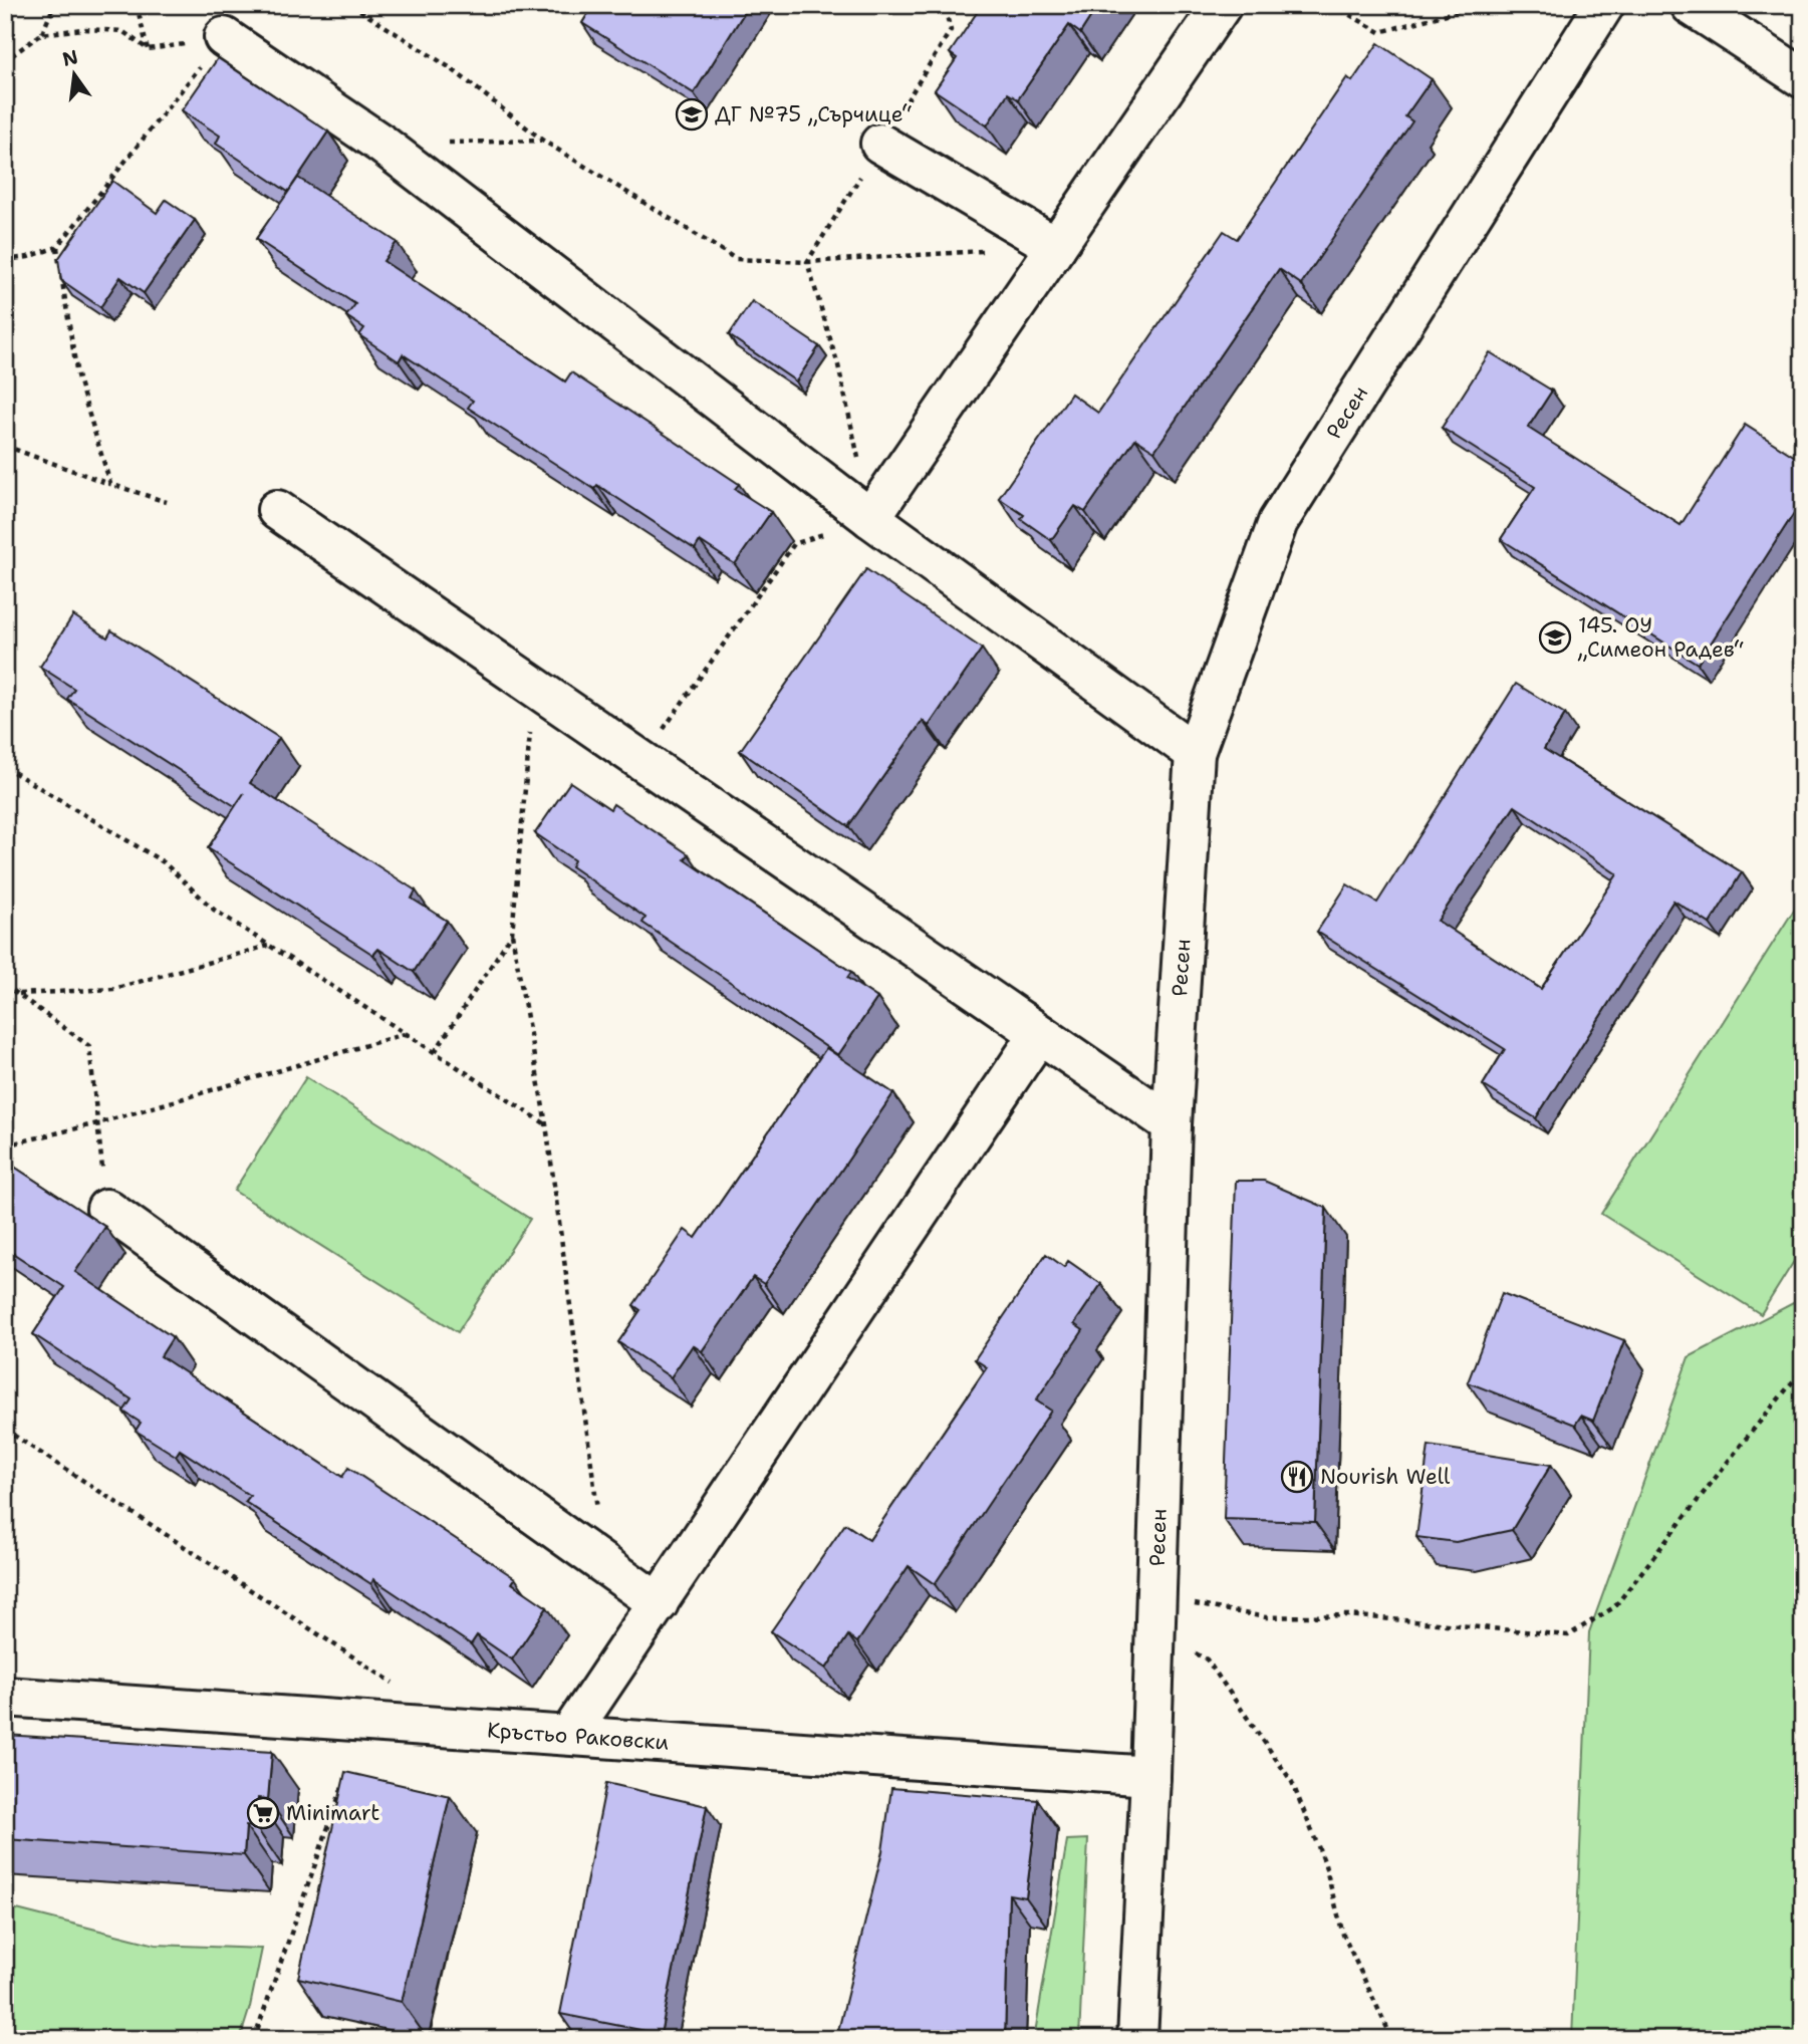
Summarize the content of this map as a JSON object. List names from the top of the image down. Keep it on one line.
{"streets":{"street":["Ресен","Кръстьо Раковски"]},"crossings":[["Ресен","Кръстьо Раковски"]],"places":{"school or university":["ДГ №75 „Сърчице“","145. ОУ „Симеон Радев“"],"restaurant":["Nourish Well"],"supermarket":["Minimart"]},"north":"top"}
